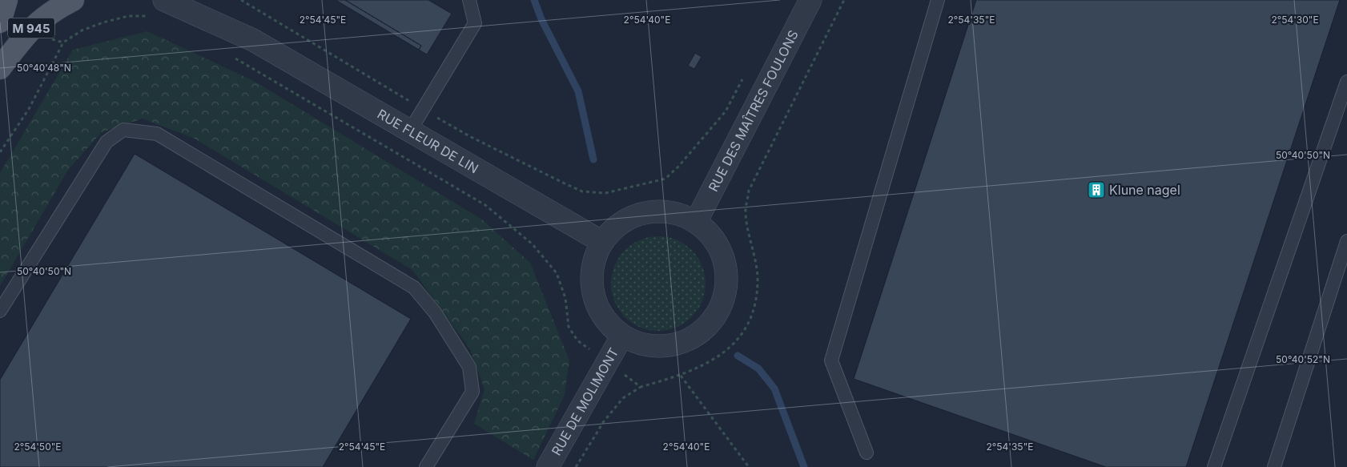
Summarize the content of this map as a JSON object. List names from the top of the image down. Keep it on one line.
{"streets":{"main road":["M 945"],"street":["RUE DES MAÎTRES FOULONS","RUE FLEUR DE LIN","RUE DE MOLIMONT"]},"crossings":[["RUE DES MAÎTRES FOULONS","RUE FLEUR DE LIN"],["RUE DES MAÎTRES FOULONS","RUE DE MOLIMONT"],["RUE FLEUR DE LIN","RUE DE MOLIMONT"]],"places":{"building":["Klune nagel"]},"coordinates":["2°54'45\"E","2°54'40\"E","2°54'35\"E","2°54'30\"E","50°40'48\"N","50°40'50\"N","50°40'52\"N","2°54'50\"E"]}
